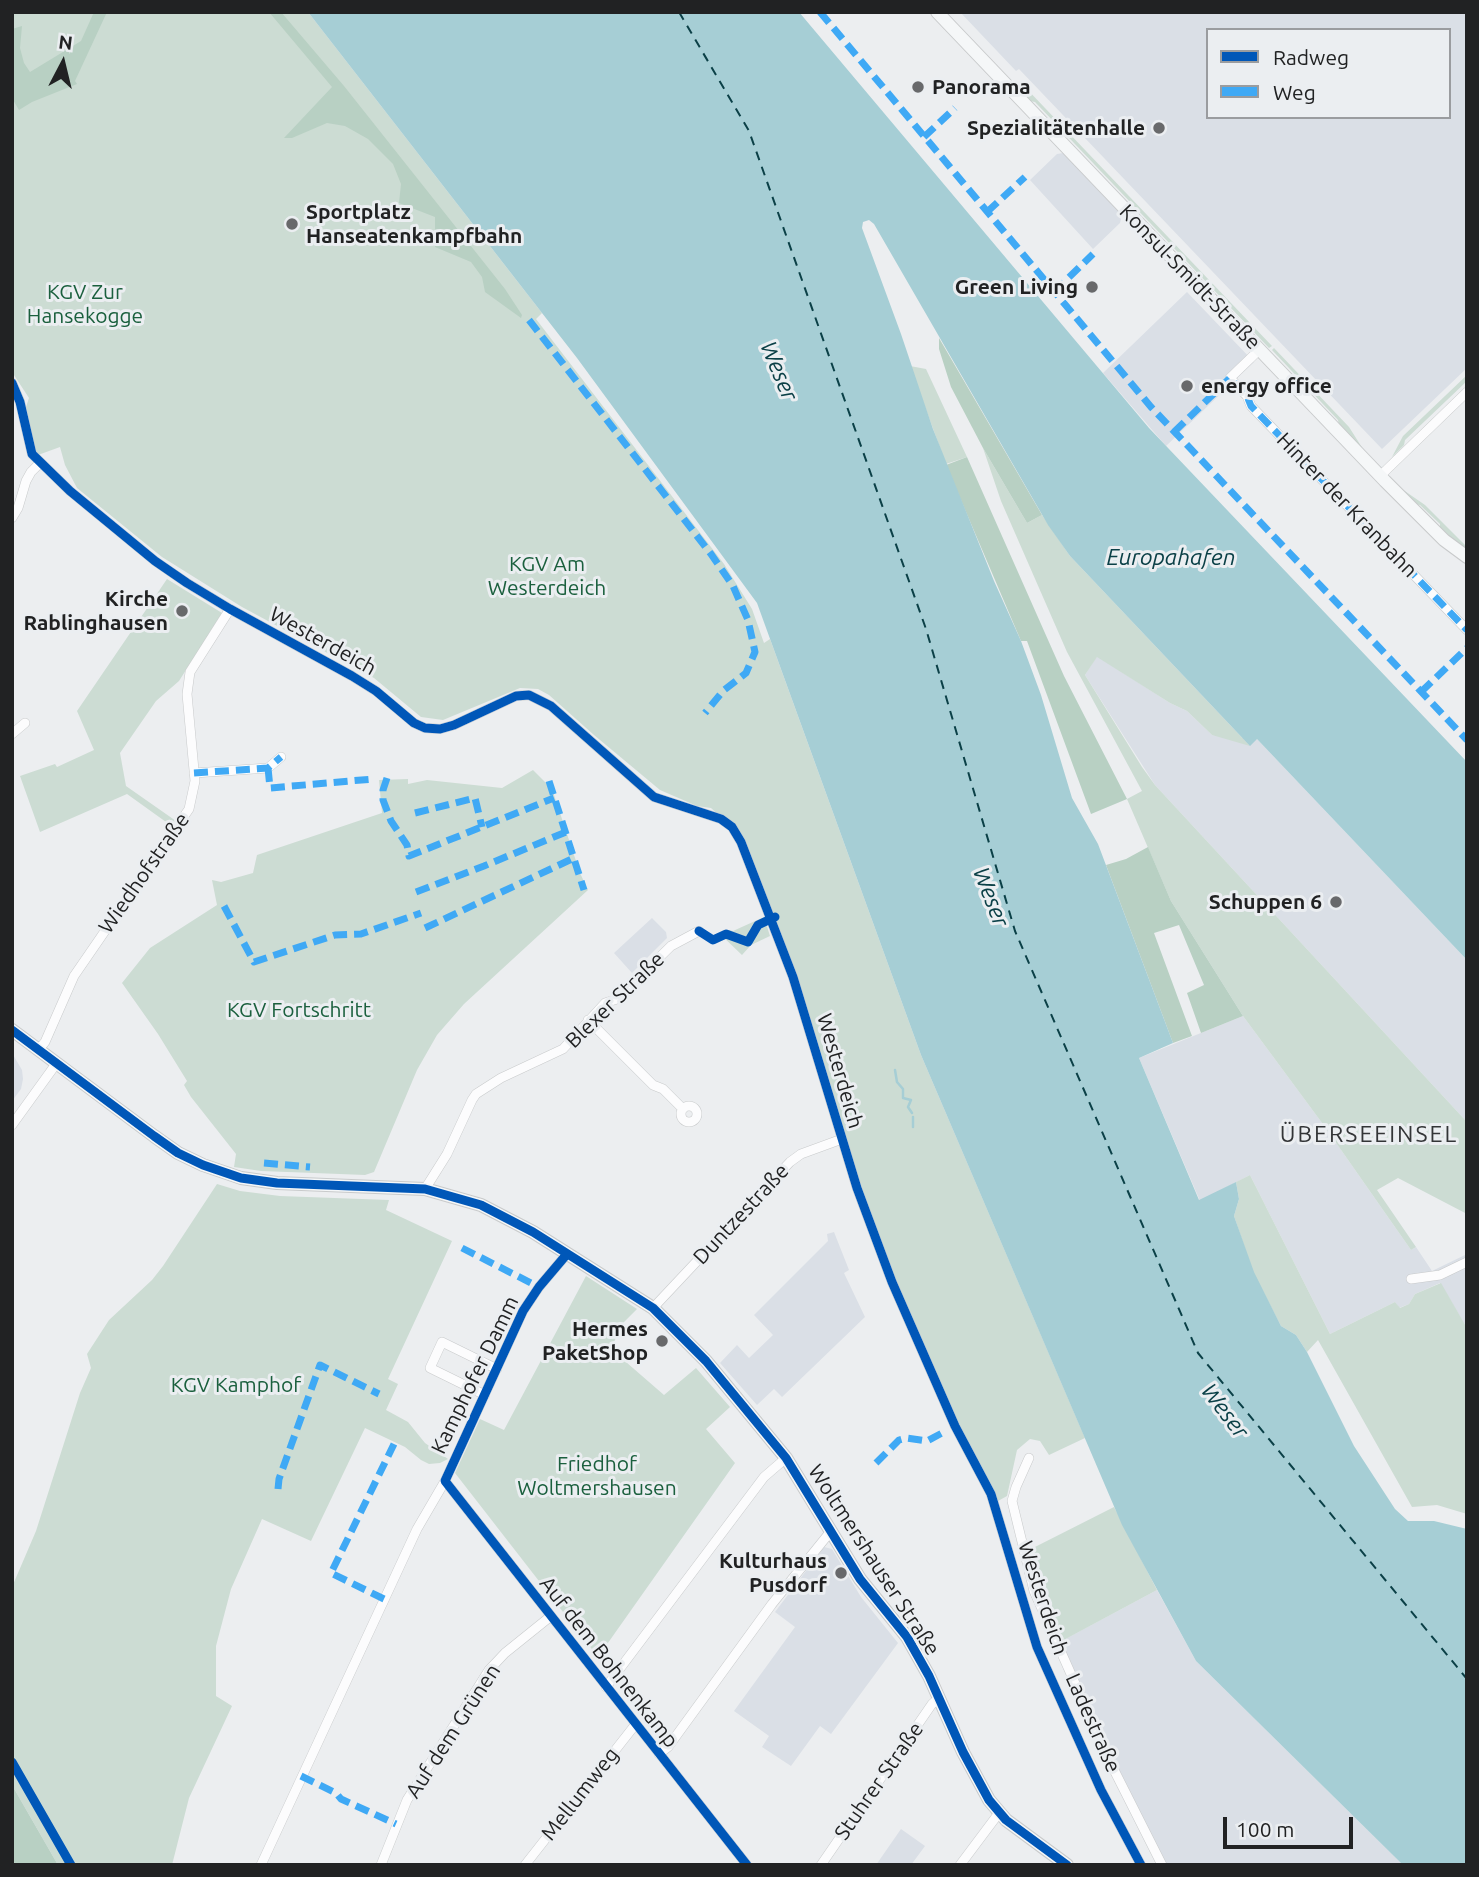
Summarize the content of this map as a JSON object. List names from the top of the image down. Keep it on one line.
{"streets":{"street":["Konsul-Smidt-Straße","Hinter der Kranbahn","Westerdeich","Wiedhofstraße","Blexer Straße","Duntzestraße","Kamphofer Damm","Woltmershauser Straße","Auf dem Bohnenkamp","Ladestraße","Auf dem Grünen","Stuhrer Straße","Mellumweg"]},"crossings":[["Konsul-Smidt-Straße","Hinter der Kranbahn"],["Westerdeich","Wiedhofstraße"],["Westerdeich","Duntzestraße"],["Wiedhofstraße","Woltmershauser Straße"],["Blexer Straße","Woltmershauser Straße"],["Duntzestraße","Woltmershauser Straße"],["Kamphofer Damm","Woltmershauser Straße"],["Kamphofer Damm","Auf dem Bohnenkamp"],["Woltmershauser Straße","Stuhrer Straße"],["Auf dem Bohnenkamp","Auf dem Grünen"],["Auf dem Bohnenkamp","Mellumweg"]],"districts":["ÜBERSEEINSEL"],"water":["Weser","Europahafen"],"parks":["KGV Zur Hansekogge","KGV Am Westerdeich","KGV Fortschritt","KGV Kamphof","Friedhof Woltmershausen"],"places":["Panorama","Spezialitätenhalle","Sportplatz Hanseatenkampfbahn","Green Living","energy office","Kirche Rablinghausen","Schuppen 6","Hermes PaketShop","Kulturhaus Pusdorf"],"legend":["Radweg","Weg"],"scale_bar":"100 m","north":"top"}
